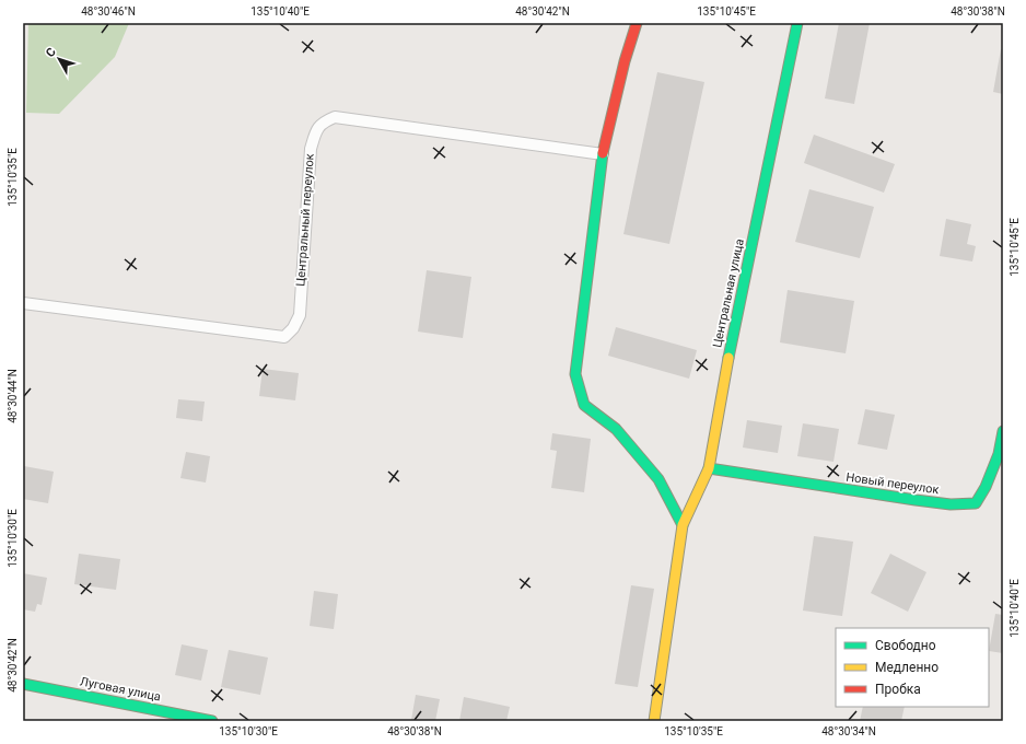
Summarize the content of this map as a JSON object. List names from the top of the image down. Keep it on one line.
{"streets":{"street":["Центральная улица","Новый переулок","Луговая улица"],"lane":["Центральный переулок"]},"crossings":[["Центральная улица","Новый переулок"]],"legend":["Свободно","Медленно","Пробка"],"north":"top left","coordinates":["48°30'46\"N","135°10'40\"E","48°30'42\"N","135°10'45\"E","48°30'38\"N","135°10'35\"E","48°30'44\"N","135°10'30\"E","48°30'34\"N"]}
